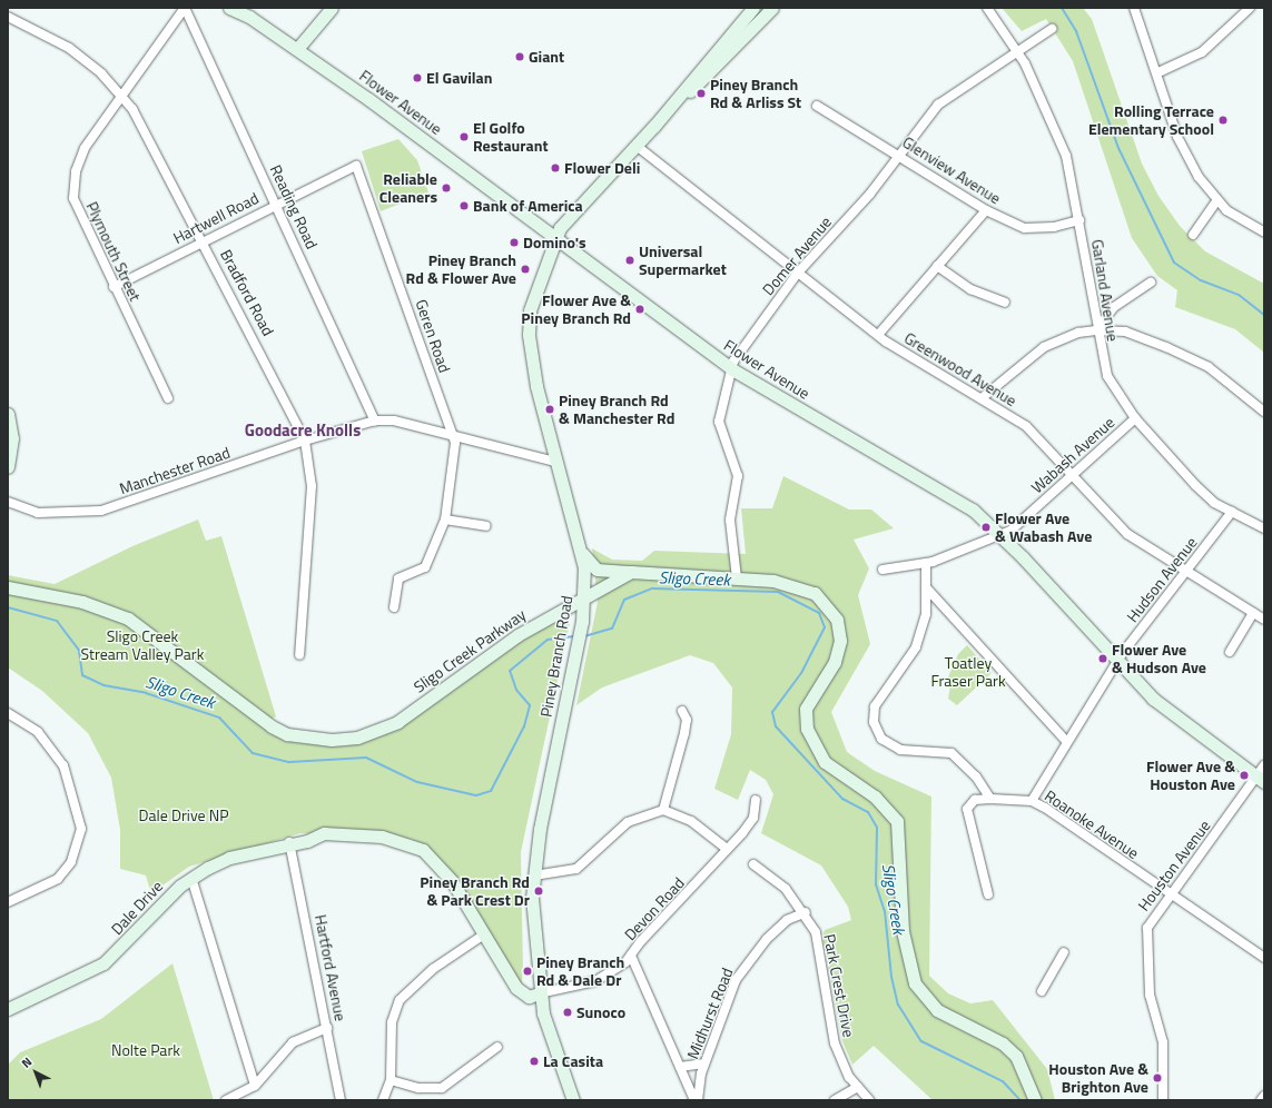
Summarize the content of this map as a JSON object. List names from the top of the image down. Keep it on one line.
{"streets":{"street":["Flower Avenue","Glenview Avenue","Reading Road","Hartwell Road","Plymouth Street","Domer Avenue","Garland Avenue","Bradford Road","Geren Road","Greenwood Avenue","Wabash Avenue","Manchester Road","Hudson Avenue","Sligo Creek Parkway","Piney Branch Road","Roanoke Avenue","Houston Avenue","Dale Drive","Devon Road","Hartford Avenue","Park Crest Drive","Midhurst Road"]},"crossings":[["Flower Avenue","Domer Avenue"],["Flower Avenue","Wabash Avenue"],["Flower Avenue","Hudson Avenue"],["Flower Avenue","Piney Branch Road"],["Flower Avenue","Houston Avenue"],["Glenview Avenue","Domer Avenue"],["Glenview Avenue","Garland Avenue"],["Reading Road","Hartwell Road"],["Reading Road","Plymouth Street"],["Reading Road","Manchester Road"],["Hartwell Road","Plymouth Street"],["Hartwell Road","Bradford Road"],["Hartwell Road","Geren Road"],["Plymouth Street","Bradford Road"],["Domer Avenue","Garland Avenue"],["Domer Avenue","Greenwood Avenue"],["Garland Avenue","Wabash Avenue"],["Garland Avenue","Hudson Avenue"],["Bradford Road","Manchester Road"],["Geren Road","Manchester Road"],["Greenwood Avenue","Wabash Avenue"],["Greenwood Avenue","Hudson Avenue"],["Greenwood Avenue","Piney Branch Road"],["Manchester Road","Piney Branch Road"],["Hudson Avenue","Roanoke Avenue"],["Sligo Creek Parkway","Piney Branch Road"],["Piney Branch Road","Dale Drive"],["Piney Branch Road","Devon Road"],["Roanoke Avenue","Houston Avenue"],["Dale Drive","Devon Road"],["Dale Drive","Hartford Avenue"],["Park Crest Drive","Midhurst Road"]],"districts":["Goodacre Knolls"],"water":["Sligo Creek"],"parks":["Sligo Creek Stream Valley Park","Toatley Fraser Park","Dale Drive NP","Nolte Park"],"places":["Giant","El Gavilan","Piney Branch Rd & Arliss St","Rolling Terrace Elementary School","El Golfo Restaurant","Flower Deli","Reliable Cleaners","Bank of America","Domino's","Universal Supermarket","Piney Branch Rd & Flower Ave","Flower Ave & Piney Branch Rd","Piney Branch Rd & Manchester Rd","Flower Ave & Wabash Ave","Flower Ave & Hudson Ave","Flower Ave & Houston Ave","Piney Branch Rd & Park Crest Dr","Piney Branch Rd & Dale Dr","Sunoco","La Casita","Houston Ave & Brighton Ave"],"north":"top left"}
